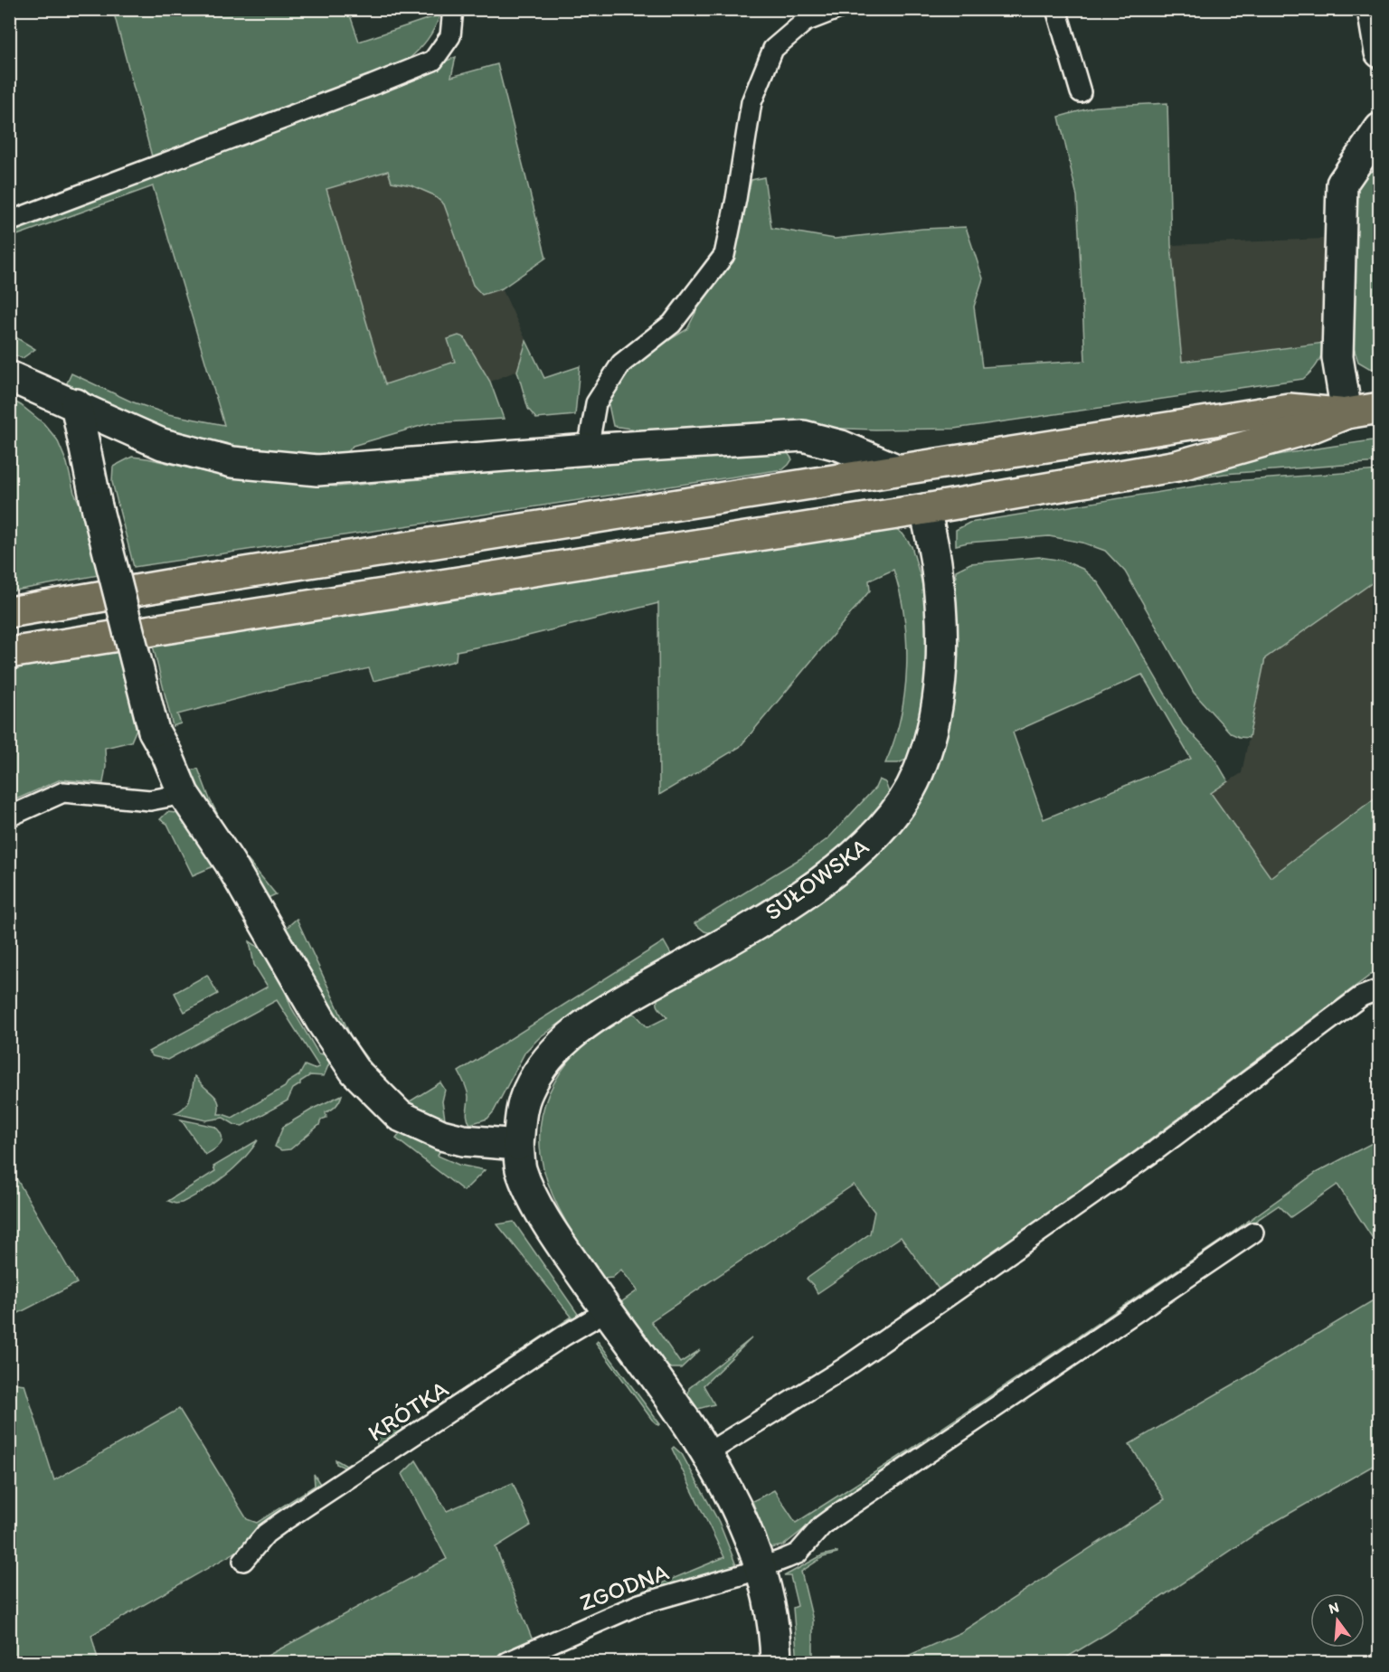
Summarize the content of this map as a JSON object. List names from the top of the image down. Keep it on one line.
{"streets":{"street":["SUŁOWSKA"],"lane":["KRÓTKA","ZGODNA"]},"crossings":[["SUŁOWSKA","KRÓTKA"],["SUŁOWSKA","ZGODNA"]],"north":"top"}
